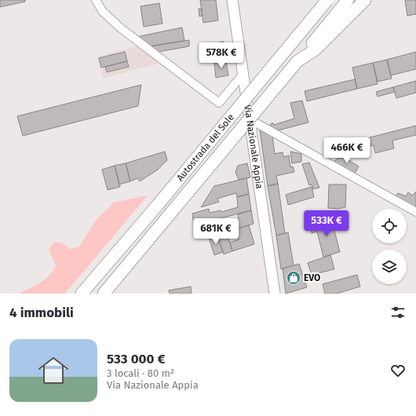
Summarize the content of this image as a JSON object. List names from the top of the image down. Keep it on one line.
{"streets":{"highway":["Autostrada del Sole"],"main road":["Via Nazionale Appia"]},"places":{"shop":["EVO"]},"page":{"price":["578K €","466K €","533K €","681K €"],"heading":"4 immobili","list":[{"name":"533 000 €","note":"3 locali · 80 m² · Via Nazionale Appia"}]}}
